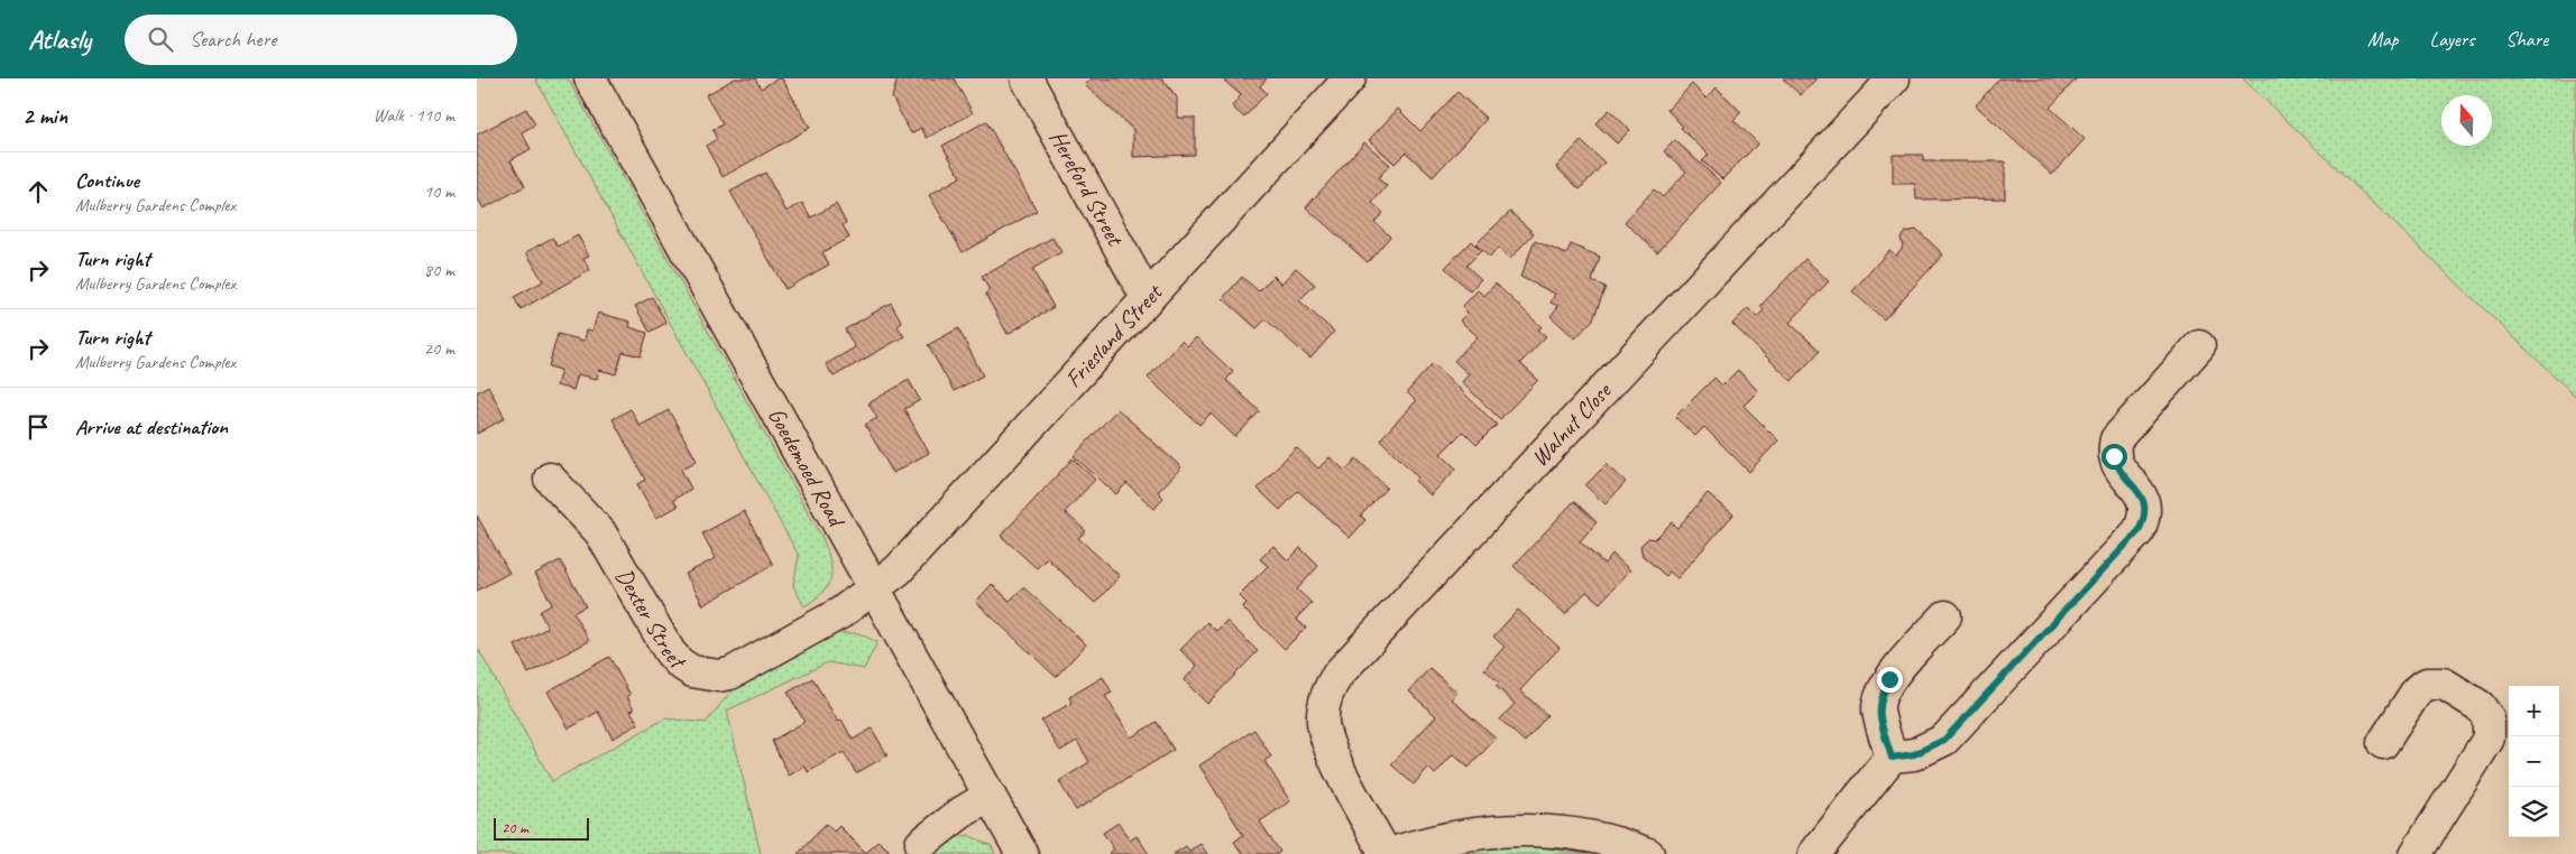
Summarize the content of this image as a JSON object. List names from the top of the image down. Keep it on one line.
{"streets":{"street":["Hereford Street","Friesland Street","Walnut Close","Goedemoed Road","Dexter Street"]},"crossings":[["Hereford Street","Friesland Street"],["Friesland Street","Goedemoed Road"],["Friesland Street","Dexter Street"],["Goedemoed Road","Dexter Street"]],"scale_bar":"20 m","north":"top","page":{"header":"Atlasly","search":"Search here","nav":["Map","Layers","Share"],"heading":["2 min","Walk · 110 m"],"list":[["Continue","Mulberry Gardens Complex","10 m"],["Turn right","Mulberry Gardens Complex","80 m"],["Turn right","Mulberry Gardens Complex","20 m"],"Arrive at destination"],"map_buttons":["+","−"],"scale":"20 m"}}
